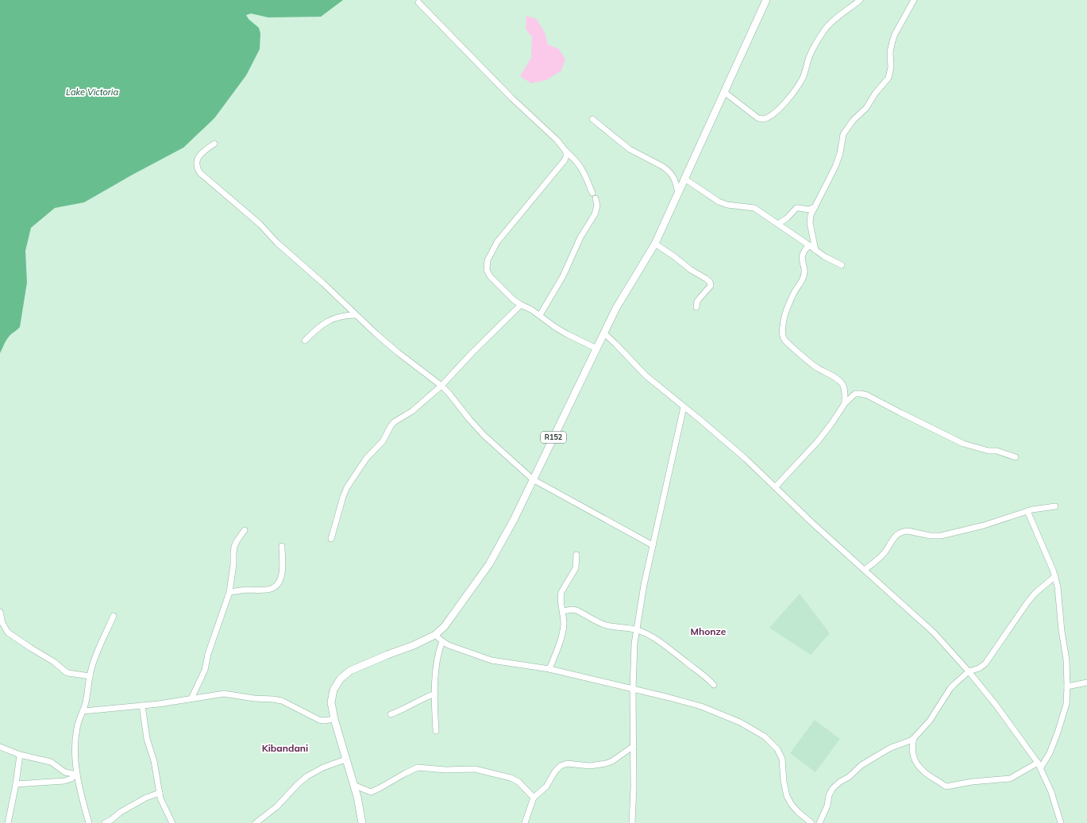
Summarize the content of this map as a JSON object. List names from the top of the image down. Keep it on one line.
{"streets":{"main road":["R152"]},"districts":["Mhonze","Kibandani"],"water":["Lake Victoria"]}
